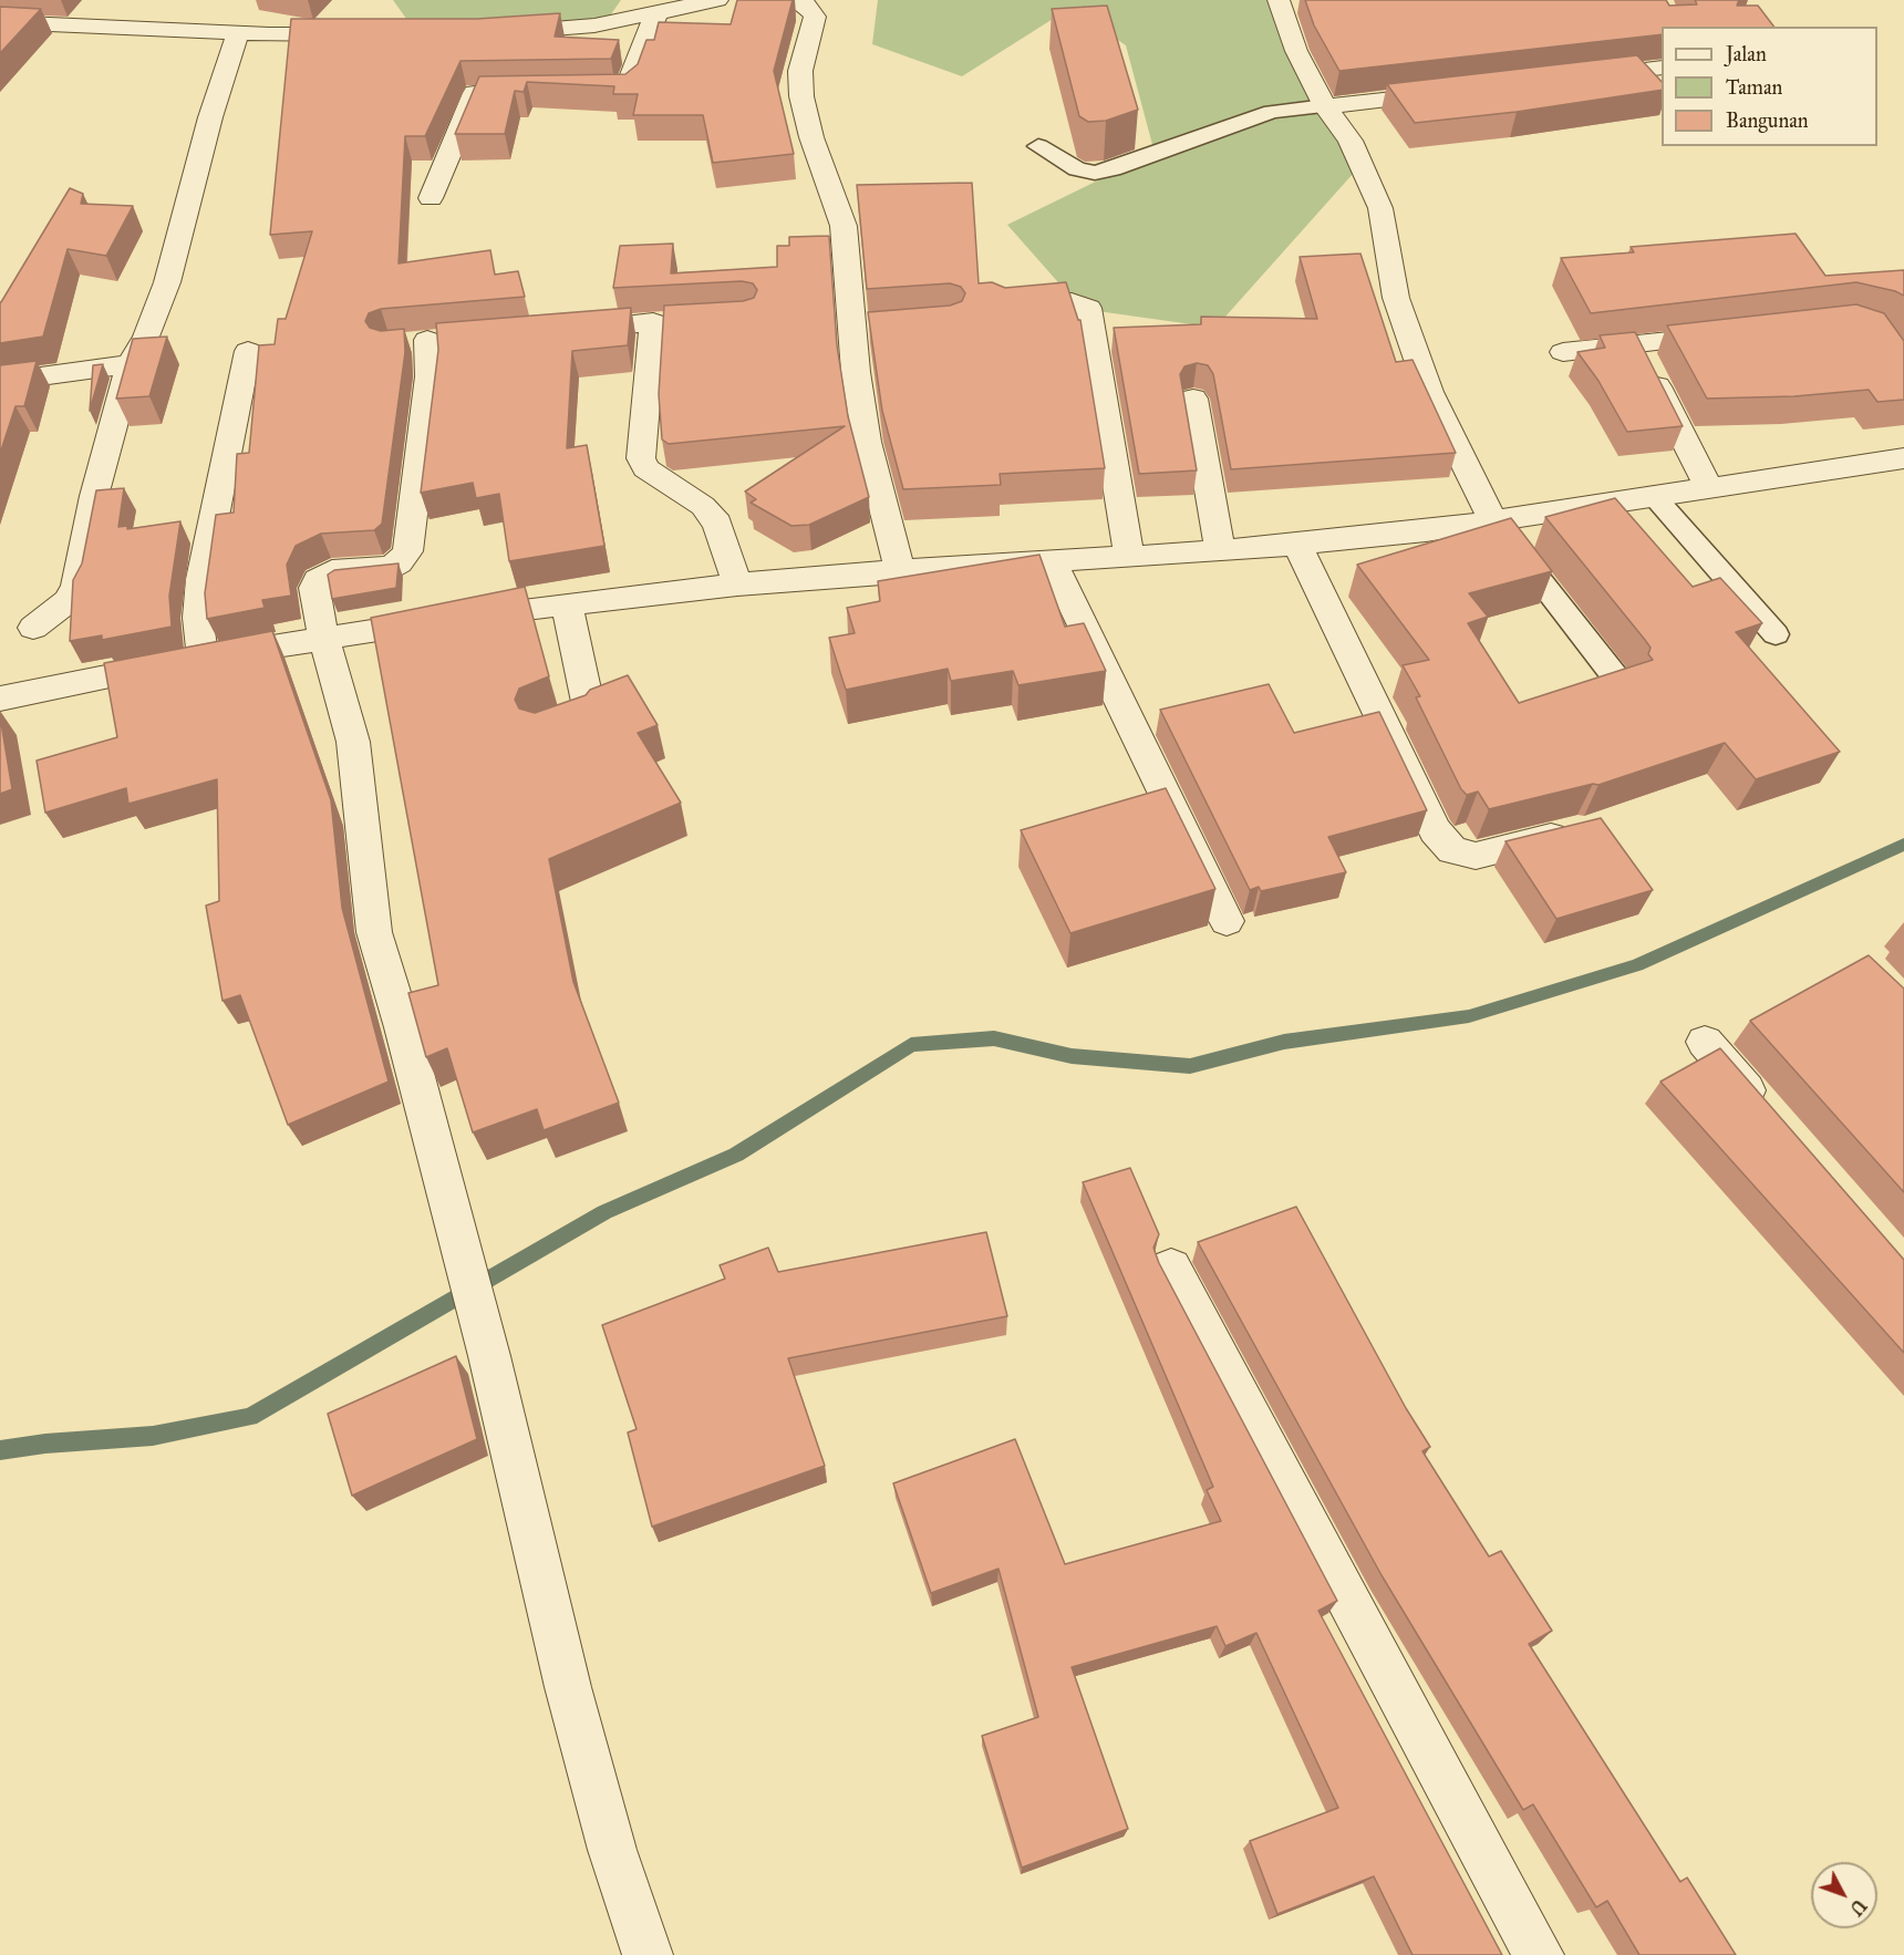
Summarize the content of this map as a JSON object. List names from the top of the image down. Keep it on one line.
{"legend":["Jalan","Taman","Bangunan"],"north":"bottom right"}
